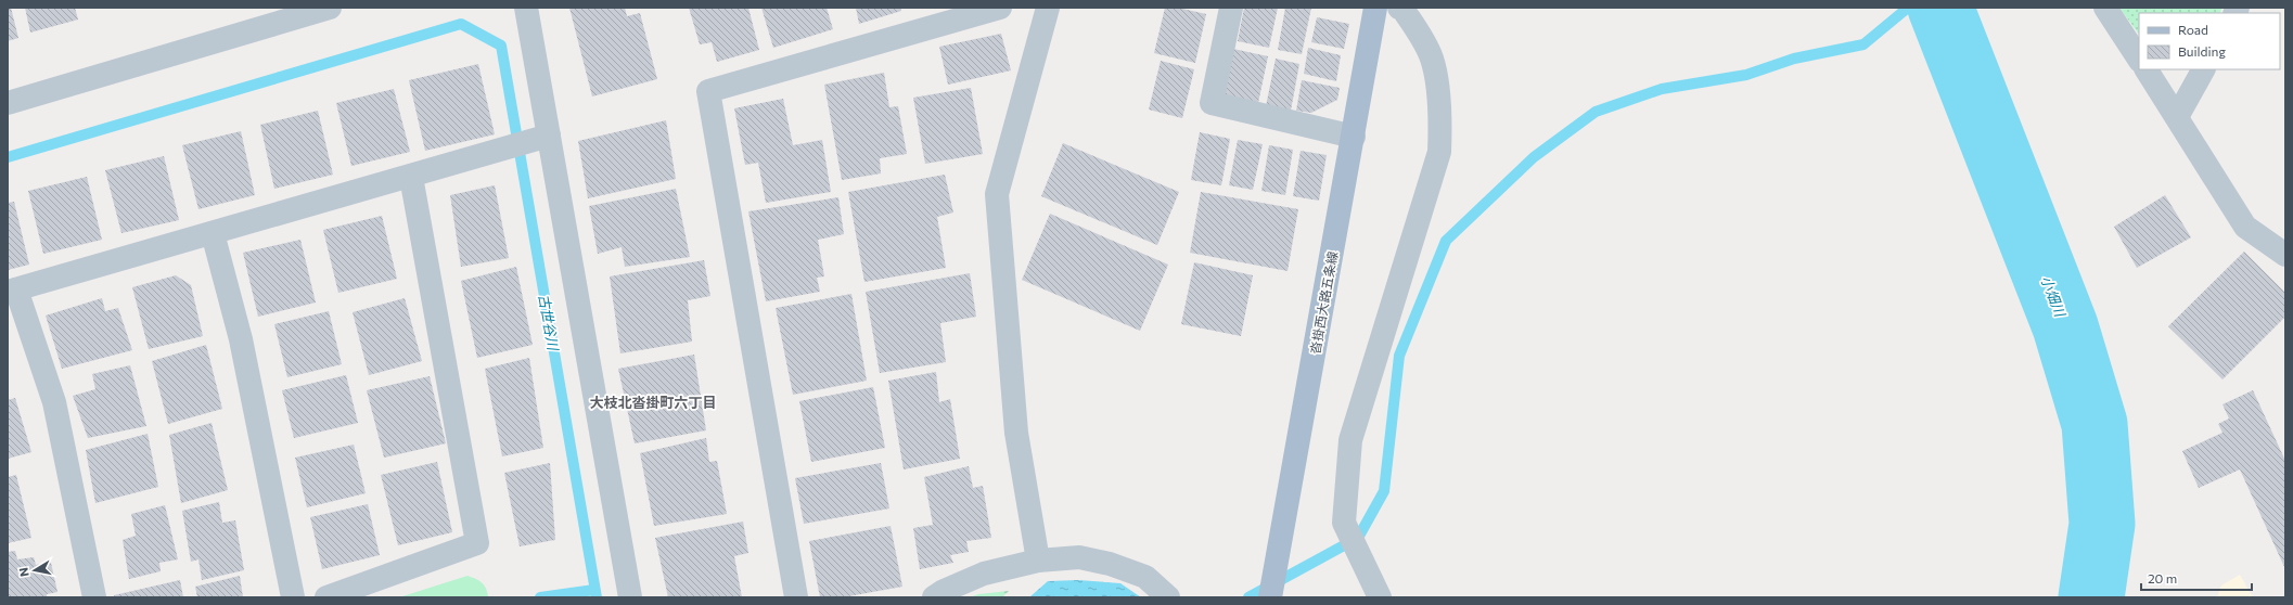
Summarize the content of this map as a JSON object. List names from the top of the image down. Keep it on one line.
{"streets":{"main road":["沓掛西大路五条線"]},"districts":["大枝北沓掛町六丁目"],"water":["小畑川","古世谷川"],"legend":["Road","Building"],"scale_bar":"20 m","north":"left"}
